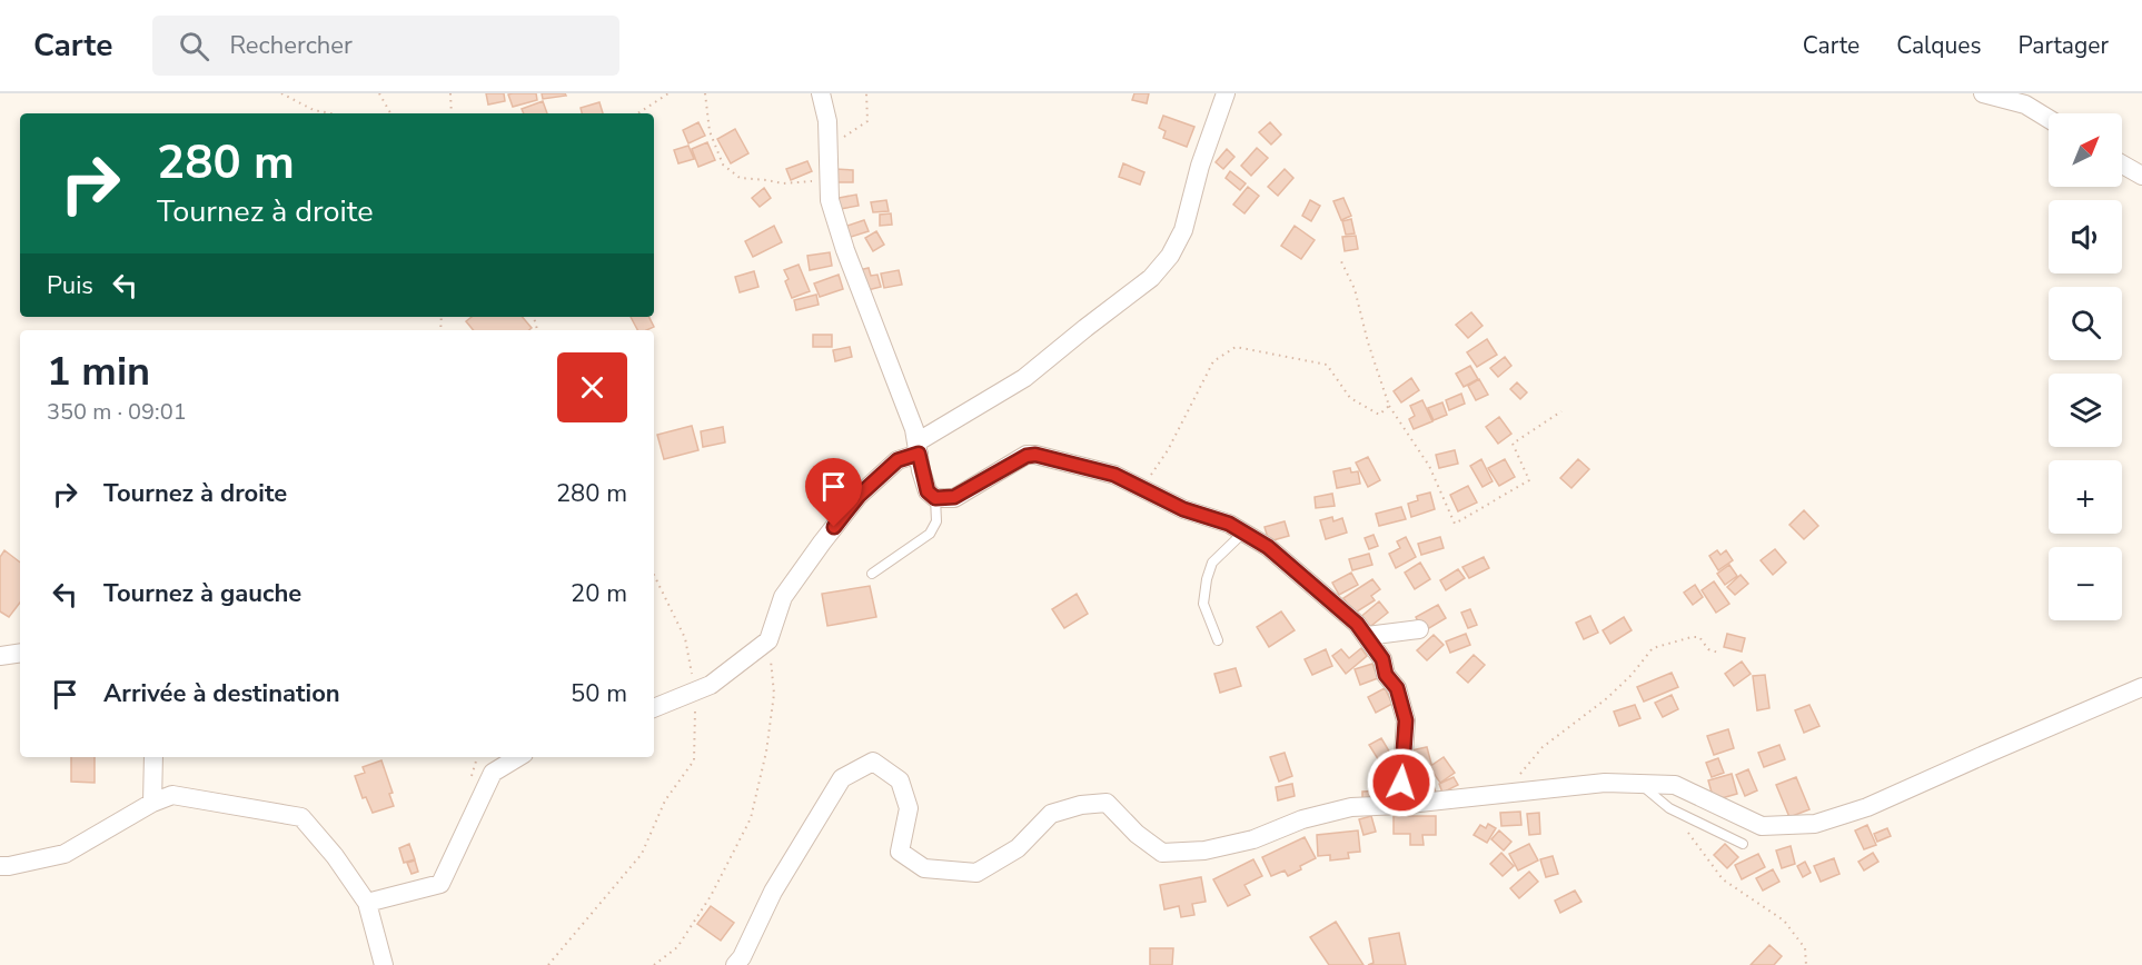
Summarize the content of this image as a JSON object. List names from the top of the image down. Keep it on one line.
{"north":"top right","page":{"header":"Carte","search":"Rechercher","nav":["Carte","Calques","Partager"],"map_buttons":["+","−"],"turn":["280 m","Tournez à droite"],"then":"Puis","heading":["1 min","350 m · 09:01"],"list":[{"name":"Tournez à droite","value":"280 m"},{"name":"Tournez à gauche","value":"20 m"},{"name":"Arrivée à destination","value":"50 m"}]}}
